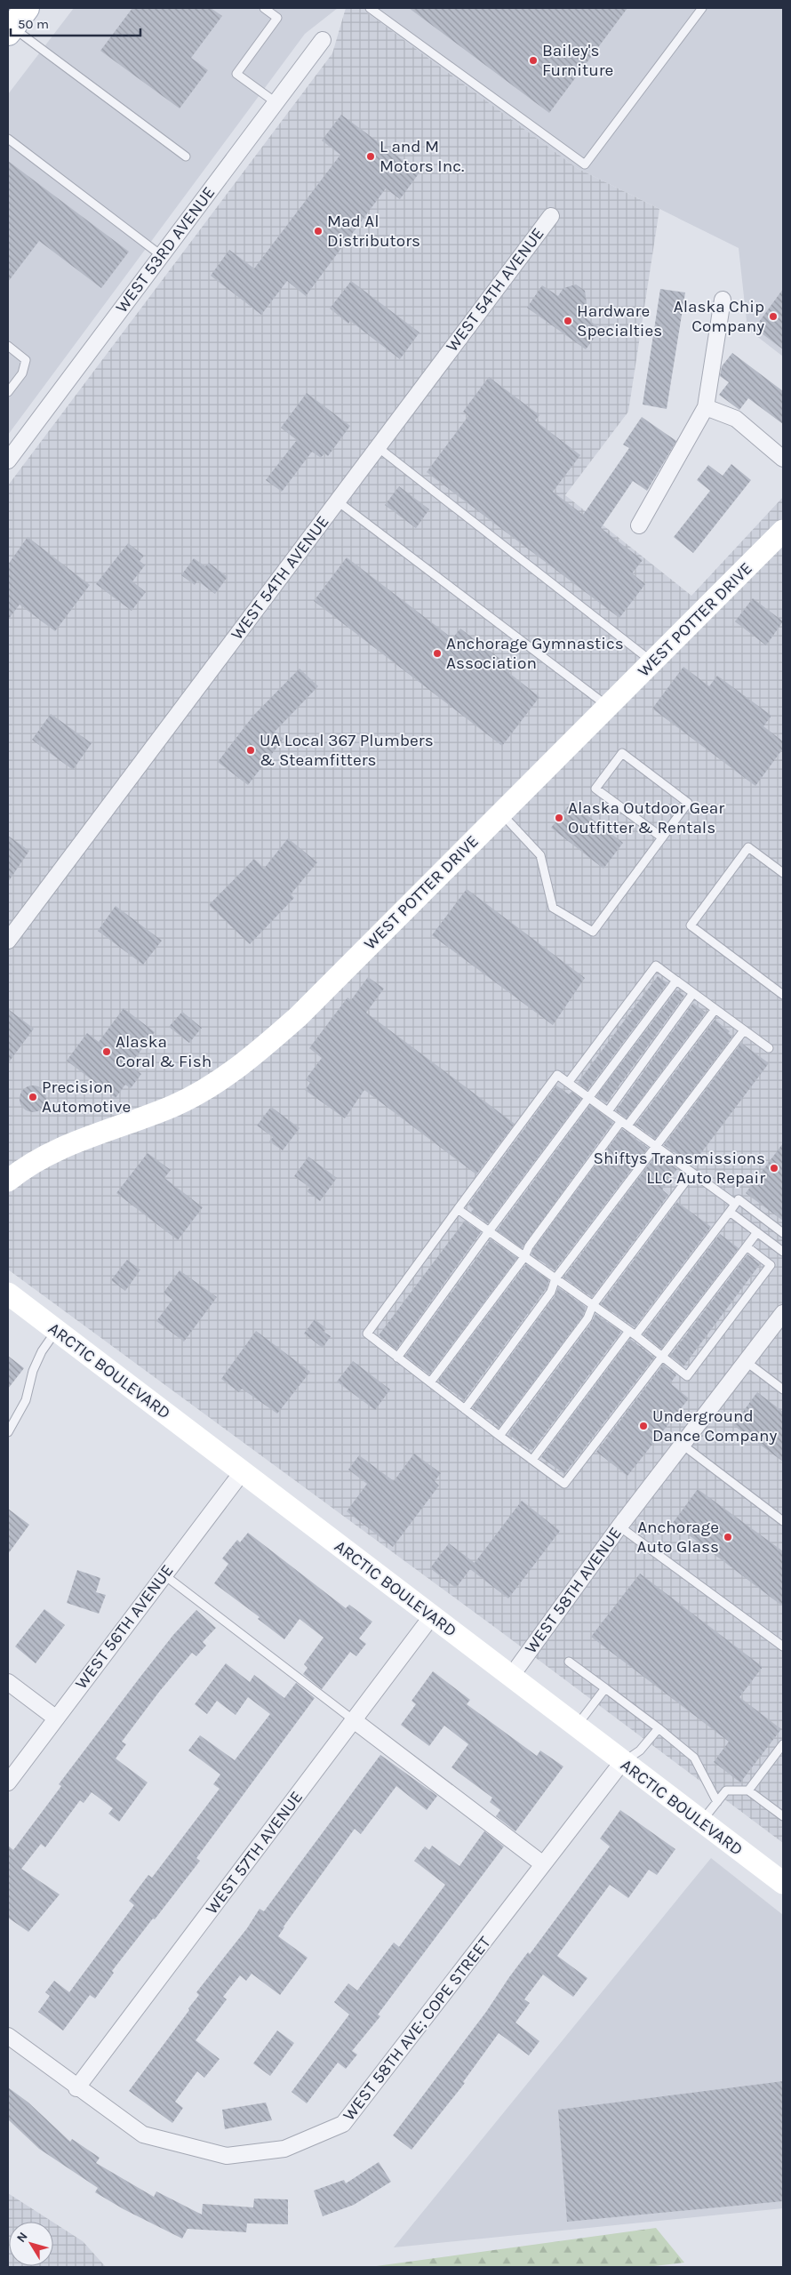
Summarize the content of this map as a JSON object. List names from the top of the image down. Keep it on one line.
{"streets":{"main road":["WEST POTTER DRIVE","ARCTIC BOULEVARD"],"street":["WEST 53RD AVENUE","WEST 54TH AVENUE","WEST 58TH AVENUE","WEST 56TH AVENUE","WEST 57TH AVENUE","WEST 58TH AVE; COPE STREET"]},"crossings":[["ARCTIC BOULEVARD","WEST 58TH AVENUE"],["ARCTIC BOULEVARD","WEST 56TH AVENUE"],["ARCTIC BOULEVARD","WEST 57TH AVENUE"],["ARCTIC BOULEVARD","WEST 58TH AVE; COPE STREET"],["WEST 57TH AVENUE","WEST 58TH AVE; COPE STREET"]],"places":["Bailey's Furniture","L and M Motors Inc.","Mad Al Distributors","Alaska Chip Company","Hardware Specialties","Anchorage Gymnastics Association","UA Local 367 Plumbers & Steamfitters","Alaska Outdoor Gear Outfitter & Rentals","Alaska Coral & Fish","Precision Automotive","Shiftys Transmissions LLC Auto Repair","Underground Dance Company","Anchorage Auto Glass"],"scale_bar":"50 m","north":"top left"}
